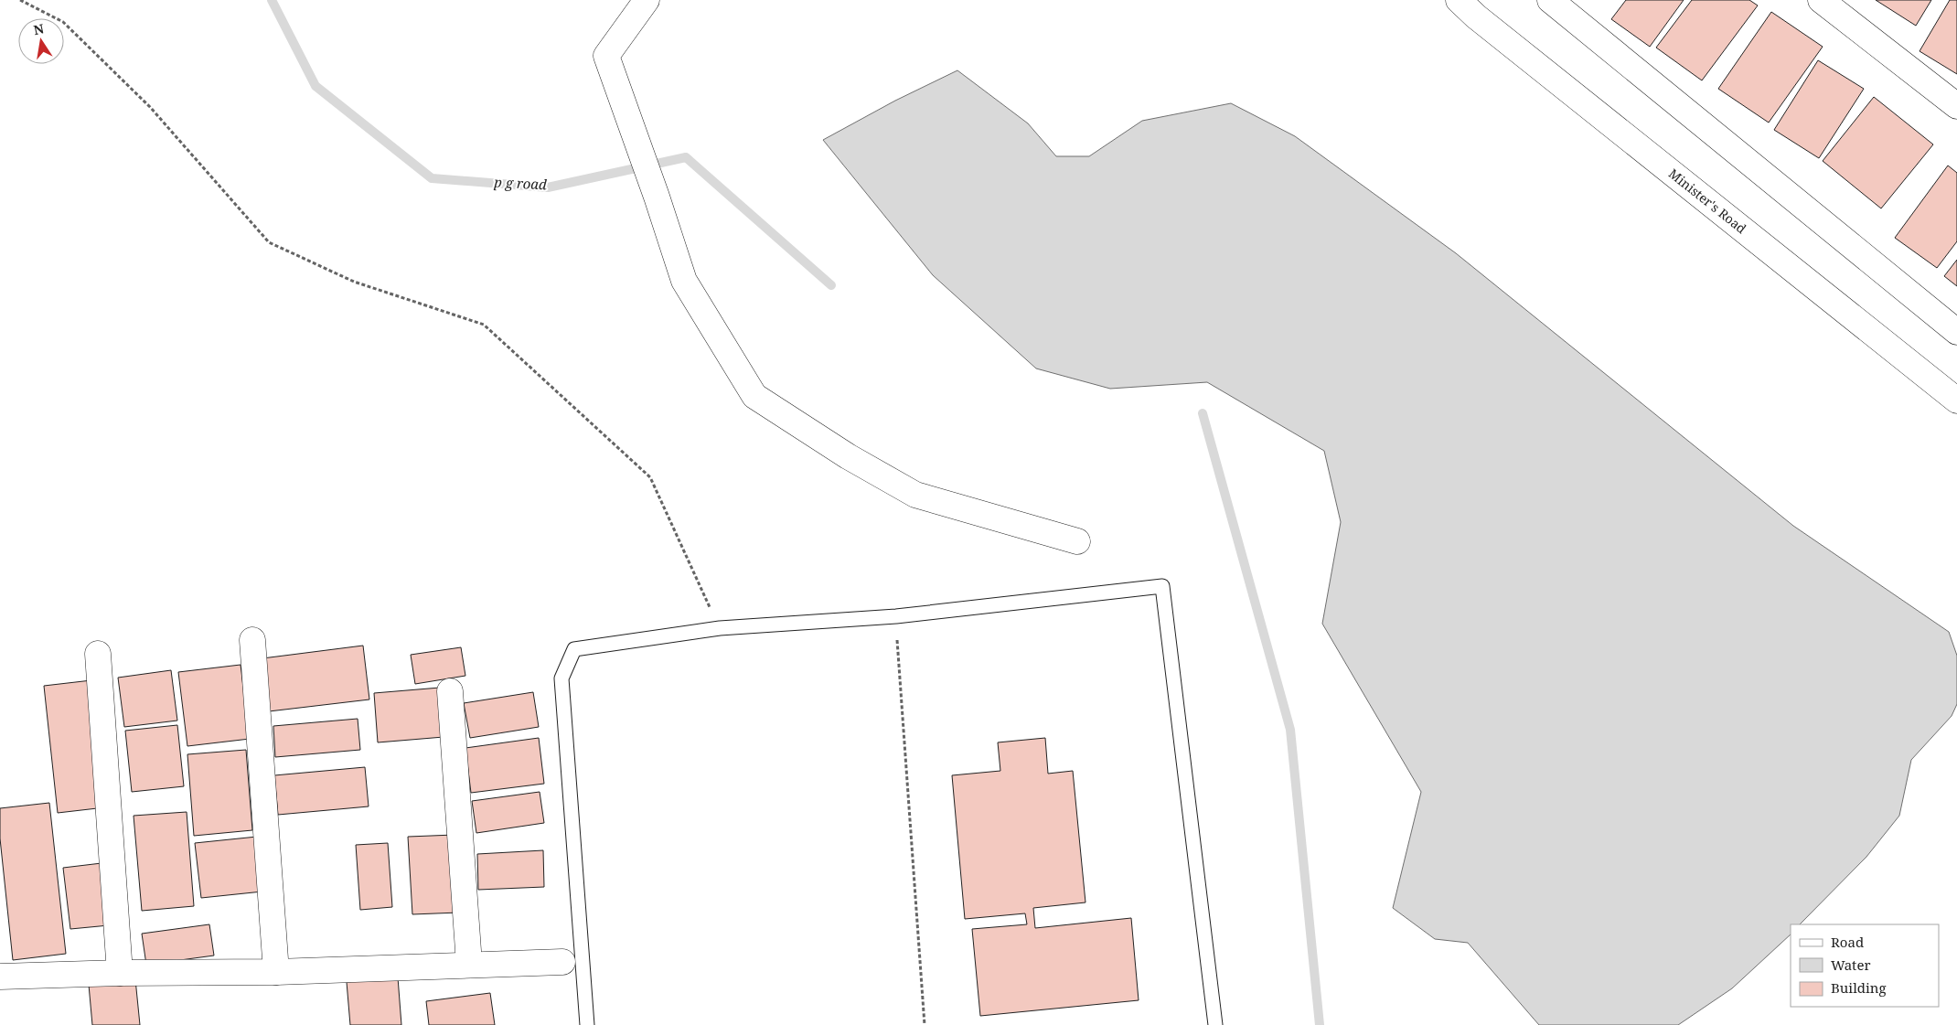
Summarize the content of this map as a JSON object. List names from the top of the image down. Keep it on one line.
{"streets":{"street":["Minister's Road"]},"water":["p g road"],"legend":["Road","Water","Building"],"north":"top"}
